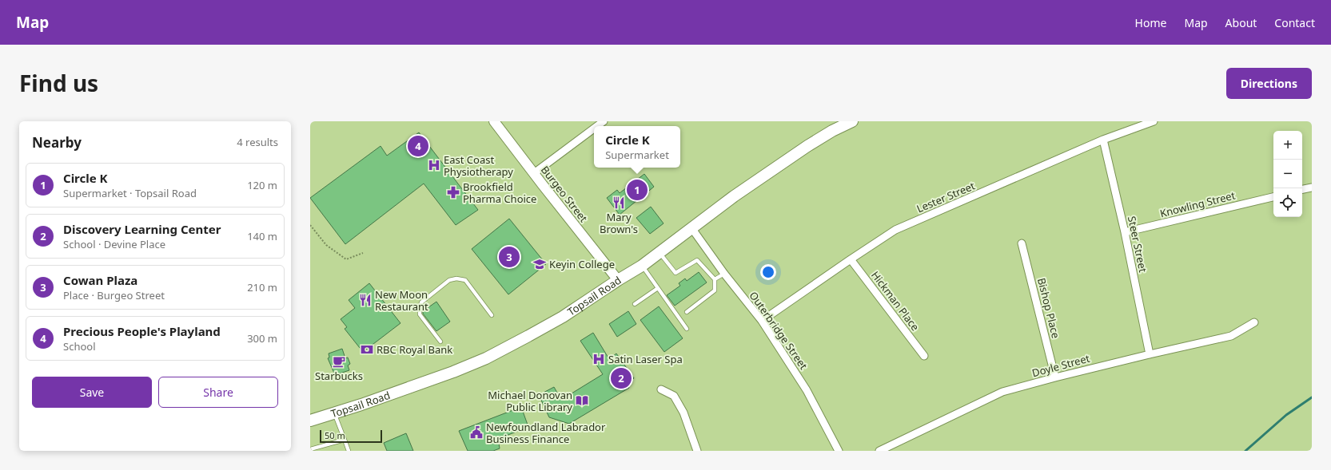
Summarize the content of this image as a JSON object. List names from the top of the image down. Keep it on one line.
{"streets":{"main road":["Topsail Road"],"street":["Burgeo Street","Lester Street","Knowling Street","Steer Street","Hickman Place","Bishop Place","Outerbridge Street","Doyle Street"]},"crossings":[["Burgeo Street","Topsail Road"],["Lester Street","Steer Street"],["Lester Street","Hickman Place"],["Lester Street","Outerbridge Street"],["Knowling Street","Steer Street"],["Steer Street","Doyle Street"],["Topsail Road","Outerbridge Street"],["Bishop Place","Doyle Street"]],"places":{"hospital":["East Coast Physiotherapy","Satin Laser Spa"],"pharmacy":["Brookfield Pharma Choice"],"restaurant":["Mary Brown's","New Moon Restaurant"],"school or university":["Keyin College"],"bank":["RBC Royal Bank"],"cafe":["Starbucks"],"library":["Michael Donovan Public Library"],"public building":["Newfoundland Labrador Business Finance"]},"scale_bar":"50 m","page":{"header":"Map","nav":["Home","Map","About","Contact"],"title":"Find us","buttons":["Directions",["Save","Share"]],"heading":["Nearby","4 results"],"popup":["Circle K","Supermarket"],"map_buttons":["+","−"],"pins":["4","1","3","2"],"list":[{"mark":"1","name":"Circle K","note":"Supermarket · Topsail Road","value":"120 m"},{"mark":"2","name":"Discovery Learning Center","note":"School · Devine Place","value":"140 m"},{"mark":"3","name":"Cowan Plaza","note":"Place · Burgeo Street","value":"210 m"},{"mark":"4","name":"Precious People's Playland","note":"School","value":"300 m"}],"scale":"50 m"}}
